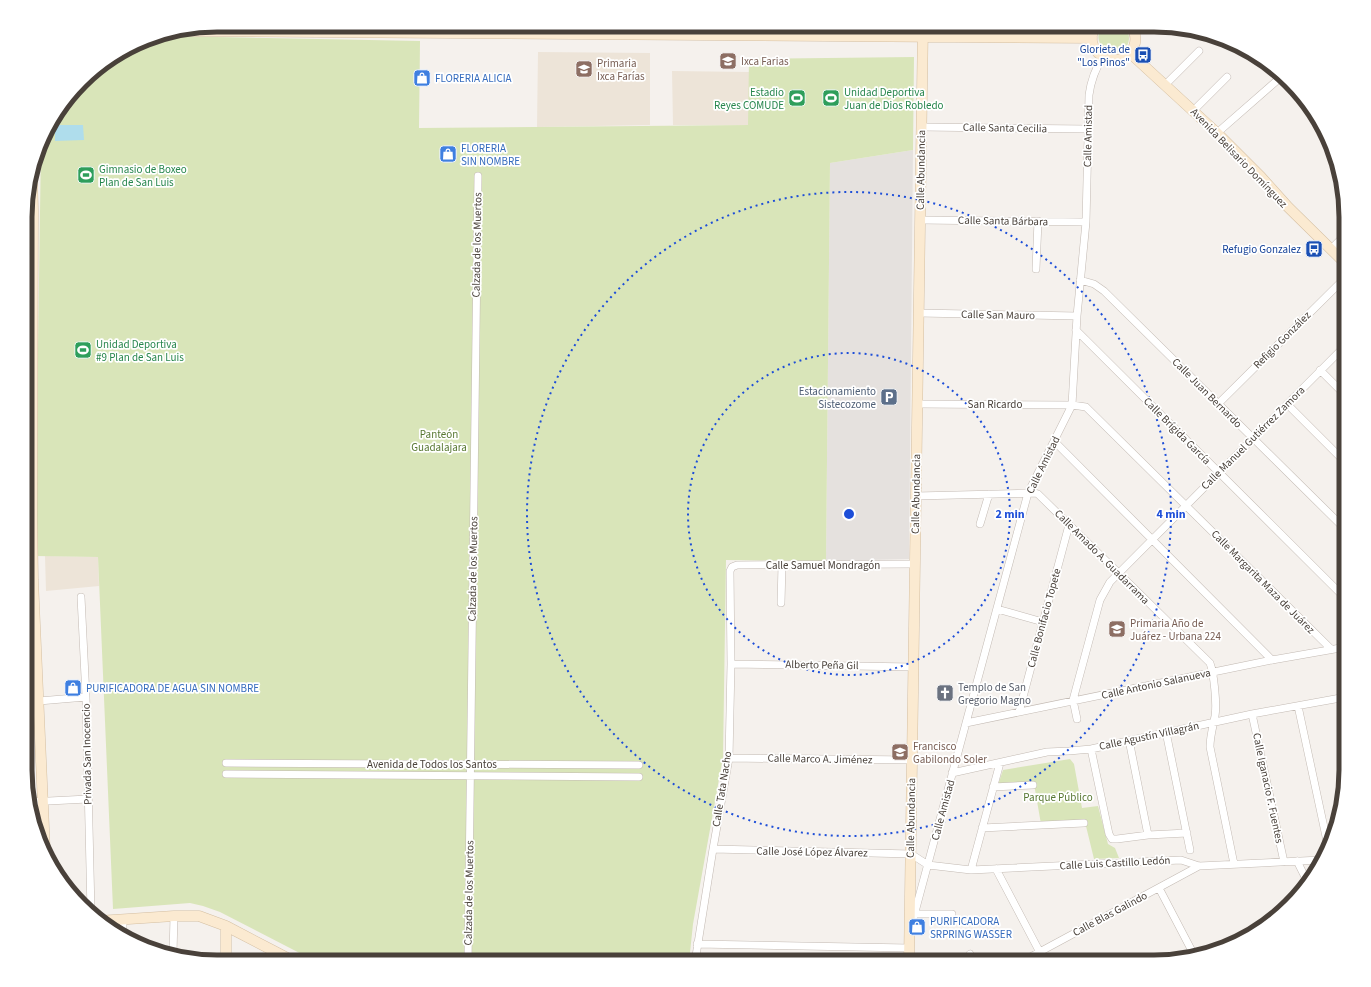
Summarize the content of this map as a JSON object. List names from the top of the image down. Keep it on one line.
{"streets":{"street":["Calle Santa Cecilia","Calle Amistad","Avenida Belisario Domínguez","Calle Abundancia","Calle Santa Bárbara","Calzada de los Muertos","Calle San Mauro","Refigio González","Calle Juan Bernardo","San Ricardo","Calle Brígida García","Calle Manuel Gutiérrez Zamora","Calle Amado A. Guadarrama","Calle Samuel Mondragón","Calle Margarita Maza de Juárez","Calle Bonifacio Topete","Alberto Peña Gil","Calle Antonio Salanueva","Calle Agustín Villagrán","Privada San Inocencio","Calle Marco A. Jiménez","Avenida de Todos los Santos","Calle Iganacio F. Fuentes","Calle Tata Nacho","Calle José López Álvarez","Calle Luis Castillo Ledón","Calle Blas Galindo"]},"crossings":[["Calle Santa Cecilia","Calle Amistad"],["Calle Santa Cecilia","Calle Abundancia"],["Calle Amistad","Calle Abundancia"],["Calle Amistad","Calle Santa Bárbara"],["Calle Amistad","Calle San Mauro"],["Calle Amistad","Calle Juan Bernardo"],["Calle Amistad","San Ricardo"],["Calle Amistad","Calle Brígida García"],["Calle Amistad","Calle Amado A. Guadarrama"],["Calle Amistad","Calle Margarita Maza de Juárez"],["Calle Amistad","Calle Antonio Salanueva"],["Calle Amistad","Calle Agustín Villagrán"],["Calle Amistad","Calle Luis Castillo Ledón"],["Calle Abundancia","Calle Santa Bárbara"],["Calle Abundancia","Calle San Mauro"],["Calle Abundancia","San Ricardo"],["Calle Abundancia","Calle Amado A. Guadarrama"],["Calle Abundancia","Calle Samuel Mondragón"],["Calle Abundancia","Alberto Peña Gil"],["Calle Abundancia","Calle Marco A. Jiménez"],["Calle Abundancia","Calle José López Álvarez"],["Calle Abundancia","Calle Luis Castillo Ledón"],["Calzada de los Muertos","Avenida de Todos los Santos"],["Refigio González","Calle Juan Bernardo"],["Calle Juan Bernardo","Calle Manuel Gutiérrez Zamora"],["San Ricardo","Calle Margarita Maza de Juárez"],["Calle Brígida García","Calle Manuel Gutiérrez Zamora"],["Calle Manuel Gutiérrez Zamora","Calle Amado A. Guadarrama"],["Calle Manuel Gutiérrez Zamora","Calle Margarita Maza de Juárez"],["Calle Manuel Gutiérrez Zamora","Calle Antonio Salanueva"],["Calle Amado A. Guadarrama","Calle Bonifacio Topete"],["Calle Amado A. Guadarrama","Calle Antonio Salanueva"],["Calle Amado A. Guadarrama","Calle Agustín Villagrán"],["Calle Amado A. Guadarrama","Calle Luis Castillo Ledón"],["Calle Samuel Mondragón","Calle Tata Nacho"],["Calle Margarita Maza de Juárez","Calle Antonio Salanueva"],["Calle Bonifacio Topete","Calle Antonio Salanueva"],["Alberto Peña Gil","Calle Tata Nacho"],["Calle Agustín Villagrán","Calle Iganacio F. Fuentes"],["Calle Marco A. Jiménez","Calle Tata Nacho"],["Calle Iganacio F. Fuentes","Calle Luis Castillo Ledón"],["Calle Tata Nacho","Calle José López Álvarez"],["Calle José López Álvarez","Calle Luis Castillo Ledón"],["Calle Luis Castillo Ledón","Calle Blas Galindo"]],"parks":["Panteón Guadalajara","Parque Público"],"places":{"bus stop":["Glorieta de \"Los Pinos\"","Refugio Gonzalez"],"school or university":["Ixca Farias","Primaria Ixca Farías","Primaria Año de Juárez - Urbana 224","Francisco Gabilondo Soler"],"shop":["FLORERIA ALICIA","FLORERIA SIN NOMBRE","PURIFICADORA DE AGUA SIN NOMBRE","PURIFICADORA SRPRING WASSER"],"sports":["Estadio Reyes COMUDE","Unidad Deportiva Juan de Dios Robledo","Gimnasio de Boxeo Plan de San Luis","Unidad Deportiva #9 Plan de San Luis"],"parking":["Estacionamiento Sistecozome"],"church":["Templo de San Gregorio Magno"]},"rings":["2 min","4 min"]}
